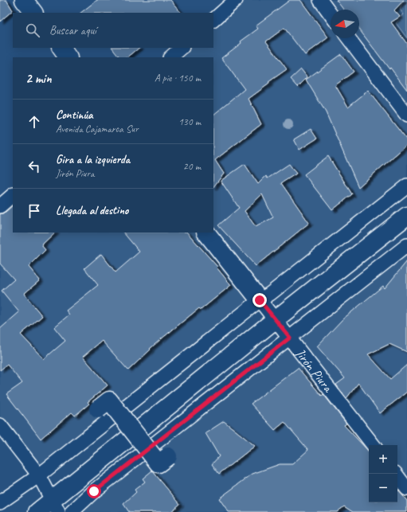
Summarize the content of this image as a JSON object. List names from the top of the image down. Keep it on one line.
{"streets":{"main road":["Jirón Piura"]},"north":"left","page":{"search":"Buscar aquí","heading":["2 min","A pie · 150 m"],"list":[["Continúa","Avenida Cajamarca Sur","130 m"],["Gira a la izquierda","Jirón Piura","20 m"],"Llegada al destino"],"map_buttons":["+","−"]}}
